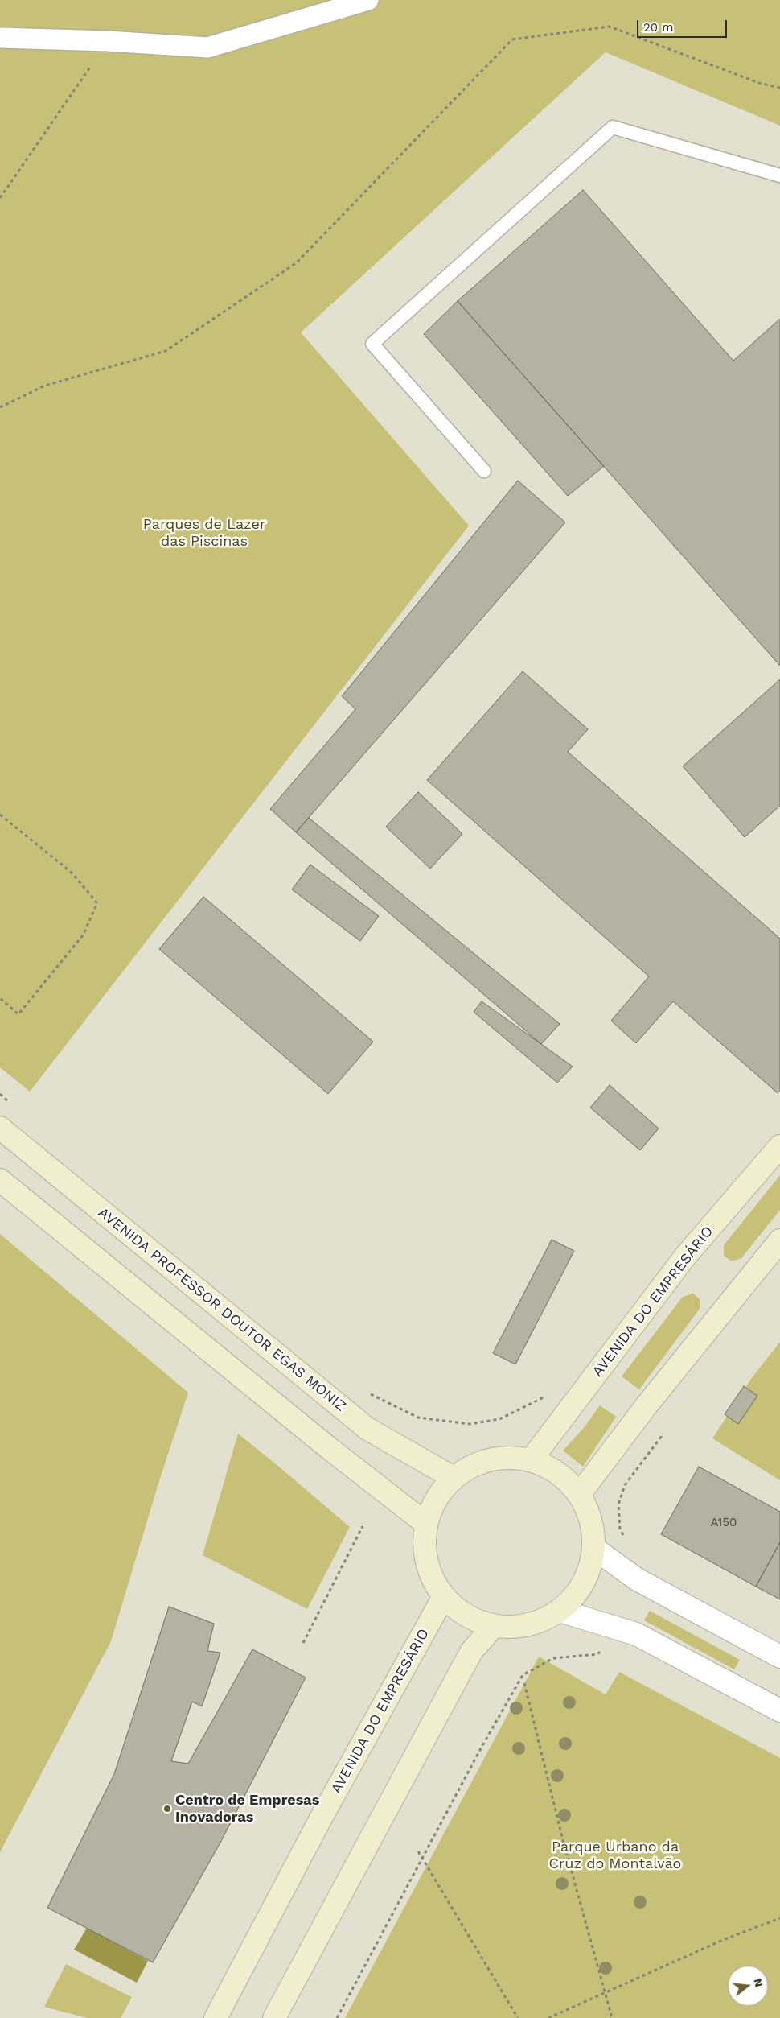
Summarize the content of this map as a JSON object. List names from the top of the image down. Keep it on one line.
{"streets":{"main road":["AVENIDA DO EMPRESÁRIO","AVENIDA PROFESSOR DOUTOR EGAS MONIZ"]},"parks":["Parques de Lazer das Piscinas","Parque Urbano da Cruz do Montalvão"],"places":["Centro de Empresas Inovadoras"],"house_numbers":["A150"],"scale_bar":"20 m","north":"right"}
